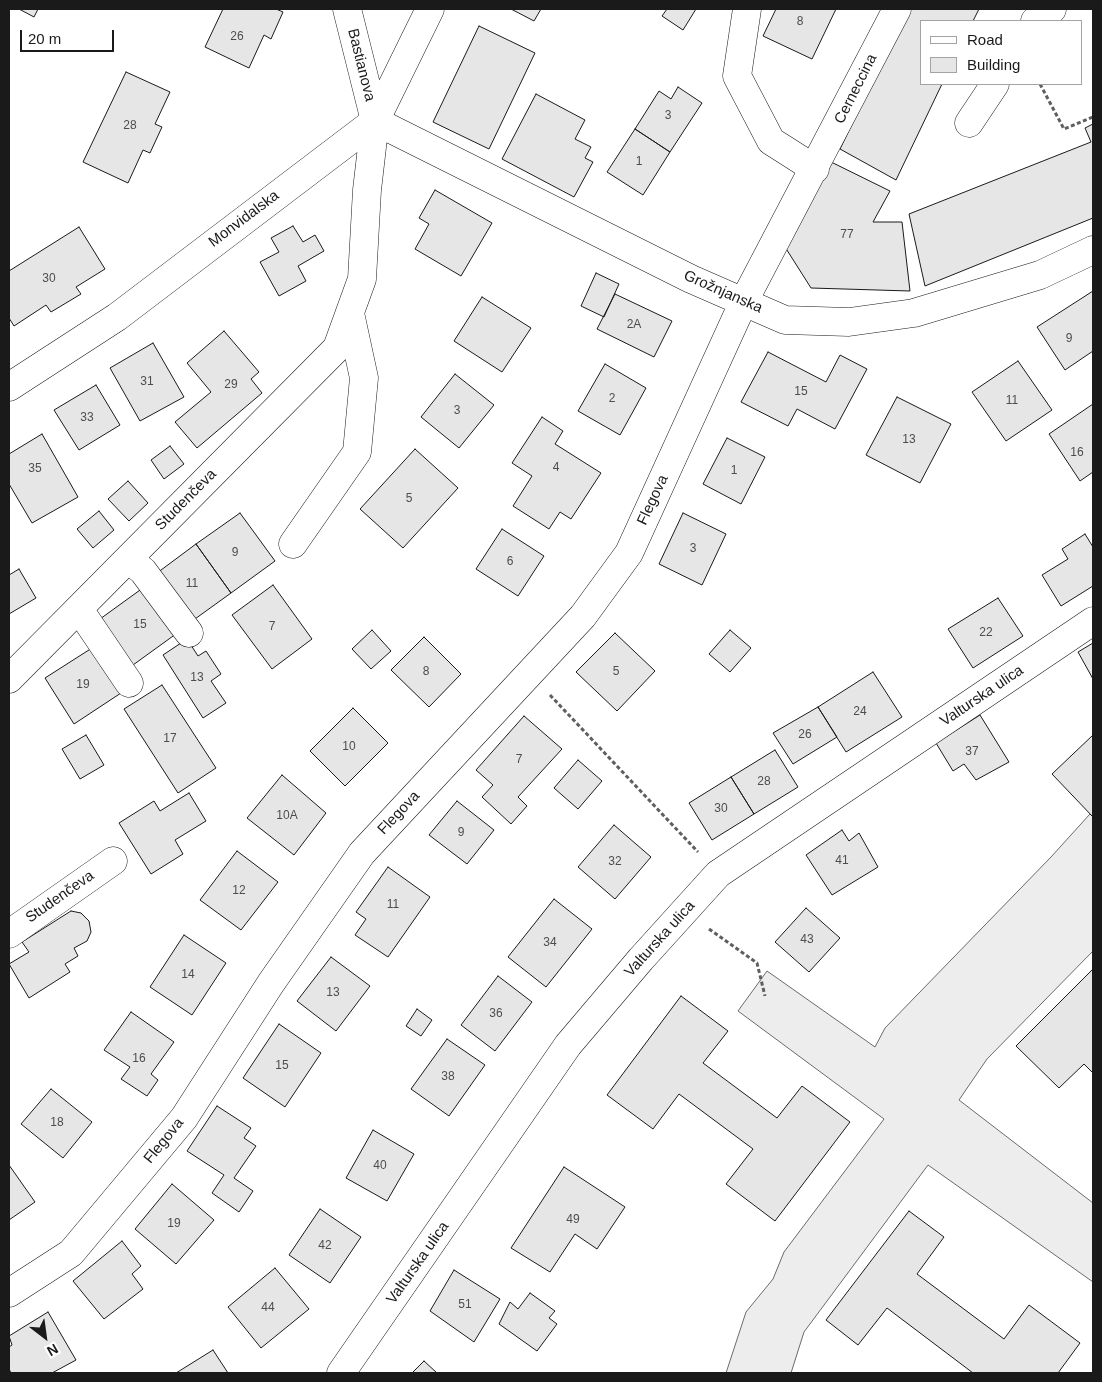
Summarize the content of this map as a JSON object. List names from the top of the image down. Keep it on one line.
{"streets":{"street":["Bastianova","Cerneccina","Monvidalska","Grožnjanska","Studenčeva","Flegova","Valturska ulica"]},"crossings":[["Bastianova","Monvidalska"],["Bastianova","Grožnjanska"],["Bastianova","Studenčeva"],["Cerneccina","Grožnjanska"],["Cerneccina","Flegova"],["Monvidalska","Grožnjanska"],["Monvidalska","Studenčeva"],["Grožnjanska","Studenčeva"],["Grožnjanska","Flegova"]],"house_numbers":["8","26","3","28","1","77","30","2A","9","31","29","15","2","11","3","33","13","16","4","35","1","5","3","9","6","11","15","7","22","8","5","13","19","24","26","17","10","37","7","28","30","10A","9","41","32","12","11","43","34","14","13","36","16","15","38","18","40","49","19","42","51","44"],"legend":["Road","Building"],"scale_bar":"20 m","north":"bottom right"}
